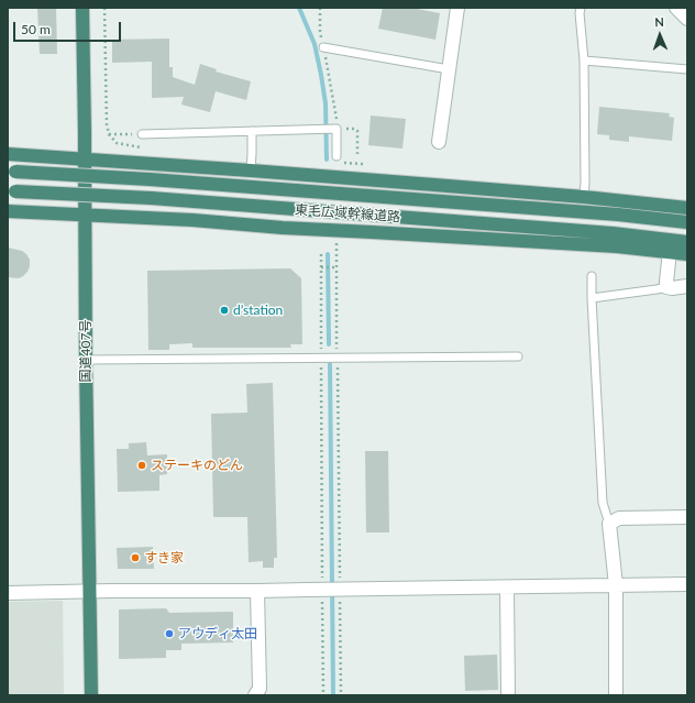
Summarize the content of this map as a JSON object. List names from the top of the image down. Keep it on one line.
{"streets":{"highway":["東毛広域幹線道路","国道407号"]},"places":["d’station","ステーキのどん","すき家","アウディ太田"],"scale_bar":"50 m","north":"top"}
